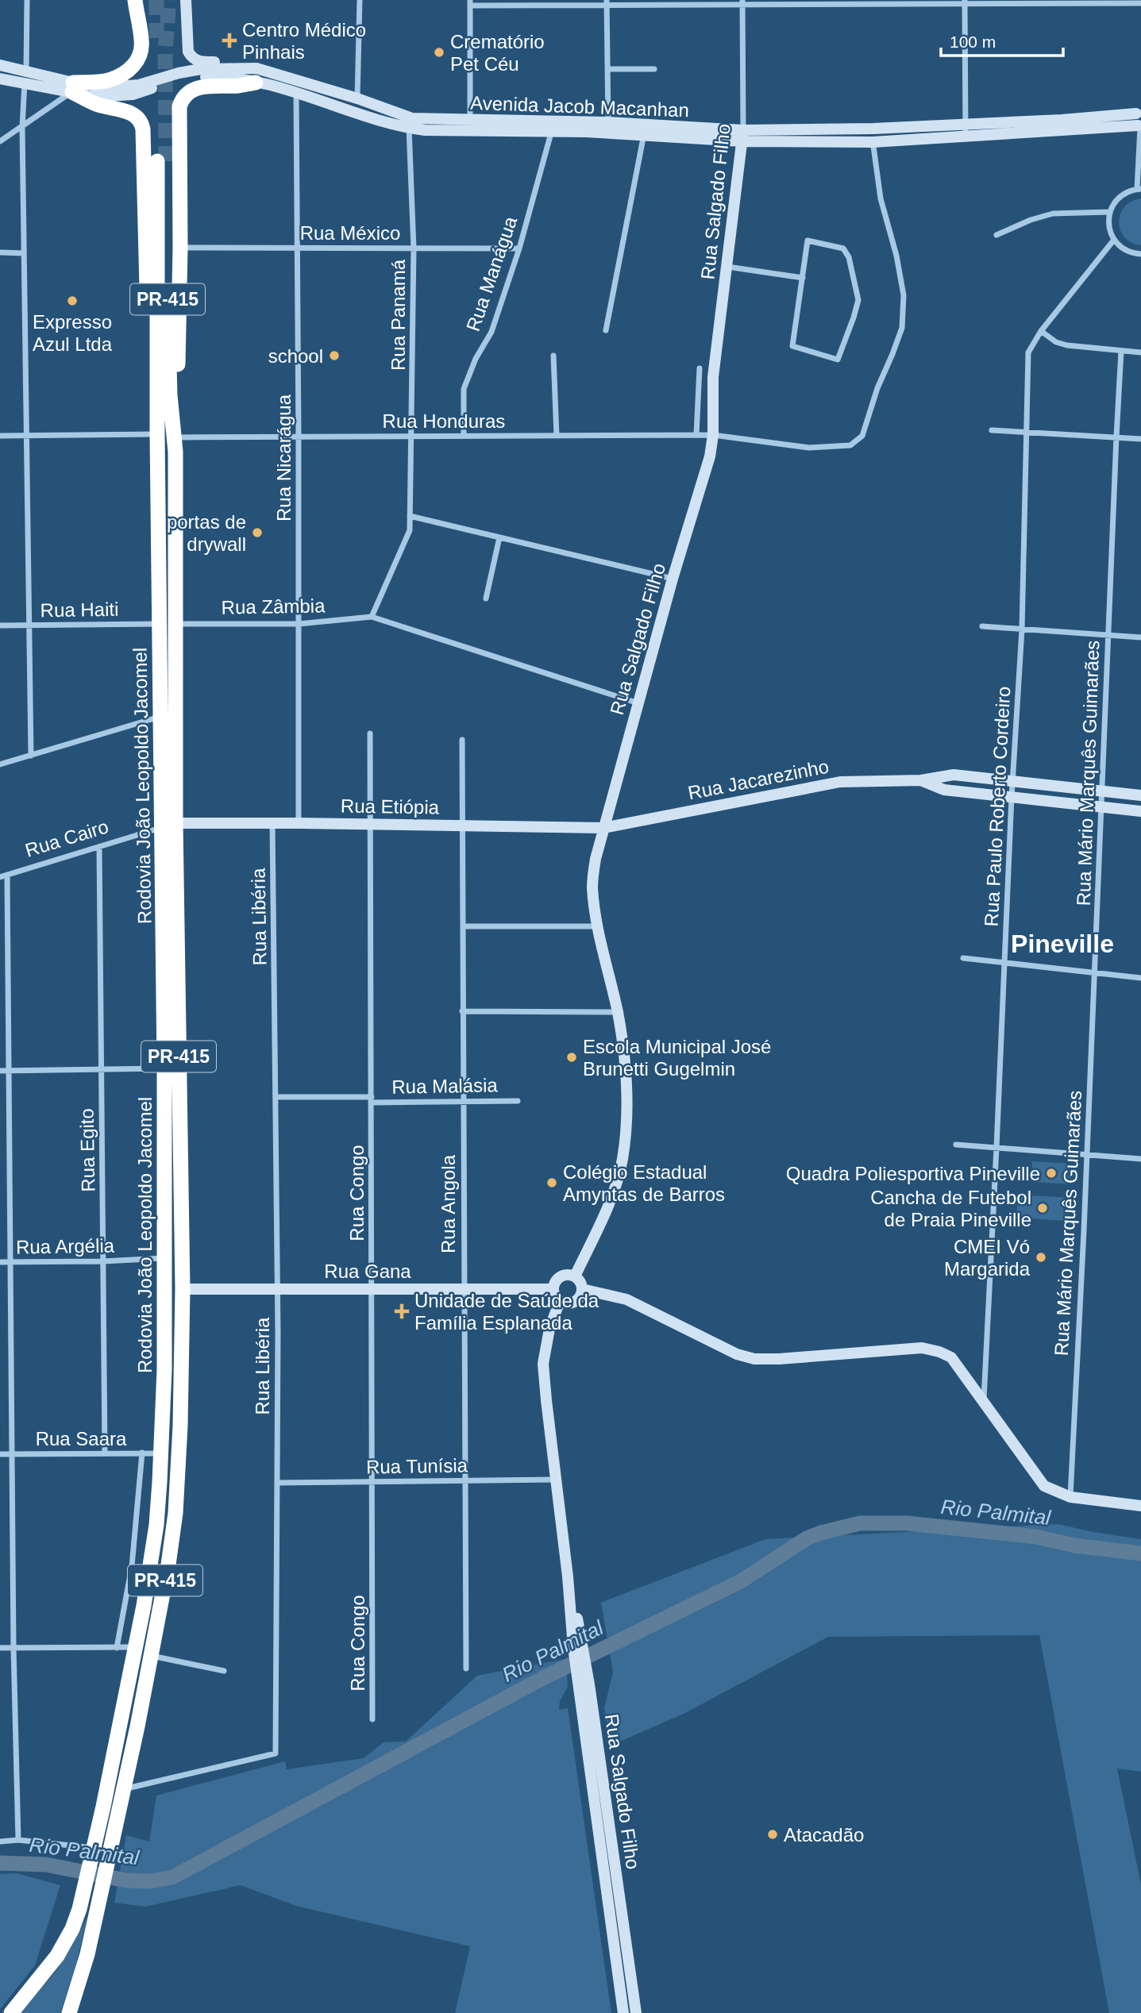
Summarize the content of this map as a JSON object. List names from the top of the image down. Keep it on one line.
{"streets":{"highway":["PR-415","Rodovia João Leopoldo Jacomel"],"main road":["Avenida Jacob Macanhan","Rua Salgado Filho","Rua Jacarezinho","Rua Etiópia","Rua Gana"],"street":["Rua México","Rua Manágua","Rua Panamá","Rua Honduras","Rua Nicarágua","Rua Zâmbia","Rua Haiti","Rua Mário Marquês Guimarães","Rua Paulo Roberto Cordeiro","Rua Cairo","Rua Libéria","Rua Malásia","Rua Egito","Rua Congo","Rua Angola","Rua Argélia","Rua Saara","Rua Tunísia"]},"crossings":[["Avenida Jacob Macanhan","Rua Salgado Filho"],["Avenida Jacob Macanhan","Rua Manágua"],["Avenida Jacob Macanhan","Rua Panamá"],["Avenida Jacob Macanhan","Rua Honduras"],["Avenida Jacob Macanhan","Rua Nicarágua"],["Rua Salgado Filho","Rua Honduras"],["Rua Salgado Filho","Rua Jacarezinho"],["Rua Salgado Filho","Rua Etiópia"],["Rua Salgado Filho","Rua Gana"],["Rua Salgado Filho","Rua Tunísia"],["Rua México","Rua Manágua"],["Rua México","Rua Panamá"],["Rua México","Rua Nicarágua"],["Rua Manágua","Rua Honduras"],["Rua Panamá","Rua Honduras"],["Rua Honduras","Rua Nicarágua"],["Rua Honduras","Rodovia João Leopoldo Jacomel"],["Rua Nicarágua","Rua Zâmbia"],["Rua Nicarágua","Rua Etiópia"],["Rua Zâmbia","Rodovia João Leopoldo Jacomel"],["Rua Haiti","Rodovia João Leopoldo Jacomel"],["Rua Mário Marquês Guimarães","Rua Jacarezinho"],["Rua Jacarezinho","Rua Etiópia"],["Rua Jacarezinho","Rua Paulo Roberto Cordeiro"],["Rodovia João Leopoldo Jacomel","Rua Etiópia"],["Rodovia João Leopoldo Jacomel","Rua Cairo"],["Rodovia João Leopoldo Jacomel","Rua Libéria"],["Rodovia João Leopoldo Jacomel","Rua Argélia"],["Rodovia João Leopoldo Jacomel","Rua Gana"],["Rodovia João Leopoldo Jacomel","Rua Saara"],["Rua Etiópia","Rua Cairo"],["Rua Etiópia","Rua Libéria"],["Rua Etiópia","Rua Congo"],["Rua Etiópia","Rua Angola"],["Rua Cairo","Rua Egito"],["Rua Libéria","Rua Malásia"],["Rua Libéria","Rua Gana"],["Rua Libéria","Rua Tunísia"],["Rua Malásia","Rua Congo"],["Rua Malásia","Rua Angola"],["Rua Egito","Rua Argélia"],["Rua Egito","Rua Saara"],["Rua Congo","Rua Gana"],["Rua Congo","Rua Tunísia"],["Rua Angola","Rua Gana"],["Rua Angola","Rua Tunísia"]],"districts":["Pineville"],"water":["Rio Palmital"],"places":{"health":["Centro Médico Pinhais","Unidade de Saúde da Família Esplanada"],"other":["Crematório Pet Céu","Expresso Azul Ltda","school","portas de drywall","Escola Municipal José Brunetti Gugelmin","Quadra Poliesportiva Pineville","Colégio Estadual Amyntas de Barros","Cancha de Futebol de Praia Pineville","CMEI Vó Margarida","Atacadão"]},"scale_bar":"100 m"}
